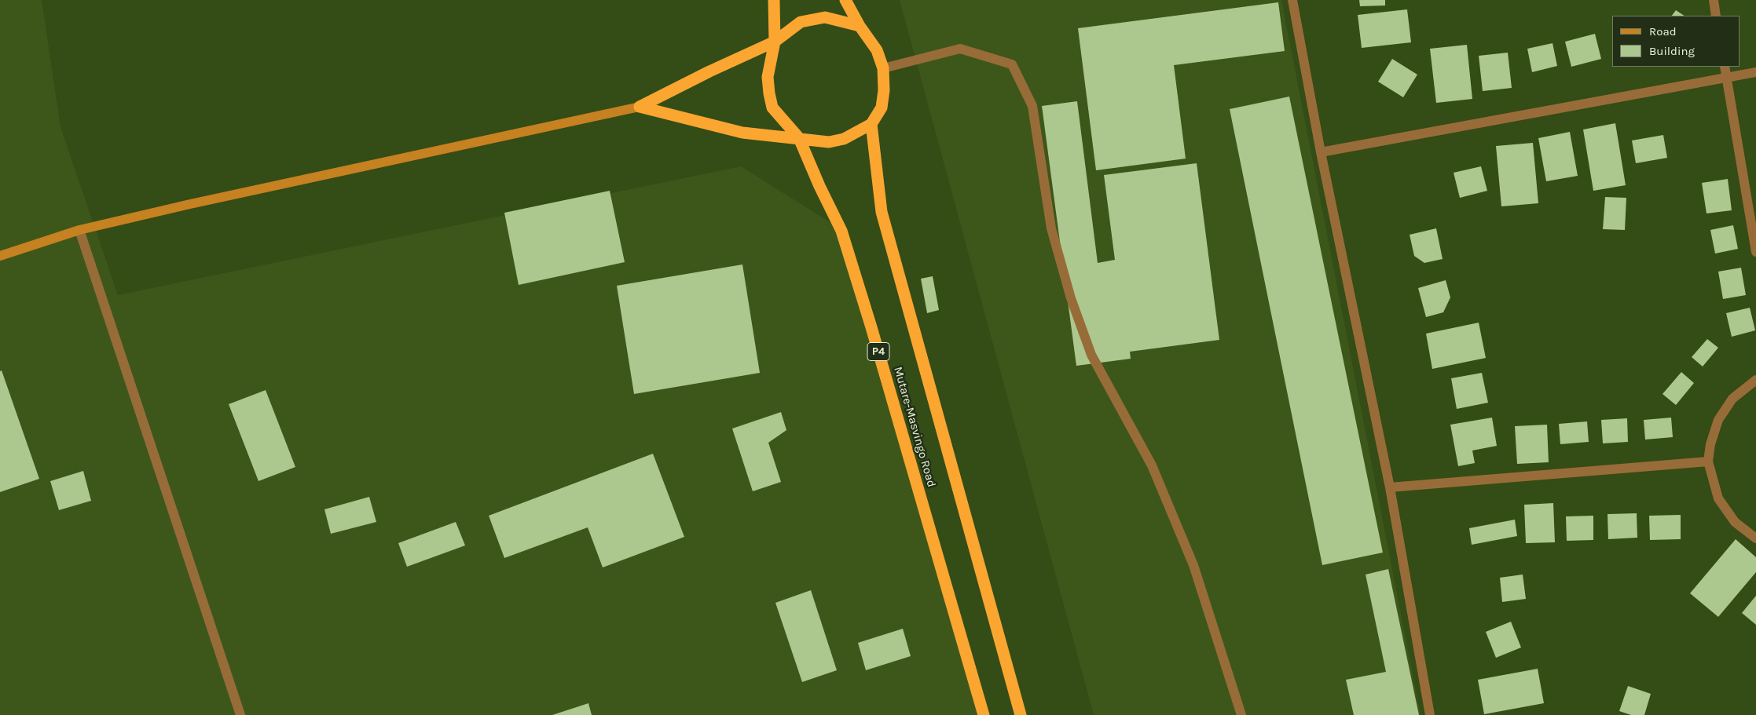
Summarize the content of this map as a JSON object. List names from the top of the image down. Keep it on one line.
{"streets":{"highway":["P4","Mutare-Masvingo Road"]},"legend":["Road","Building"]}
